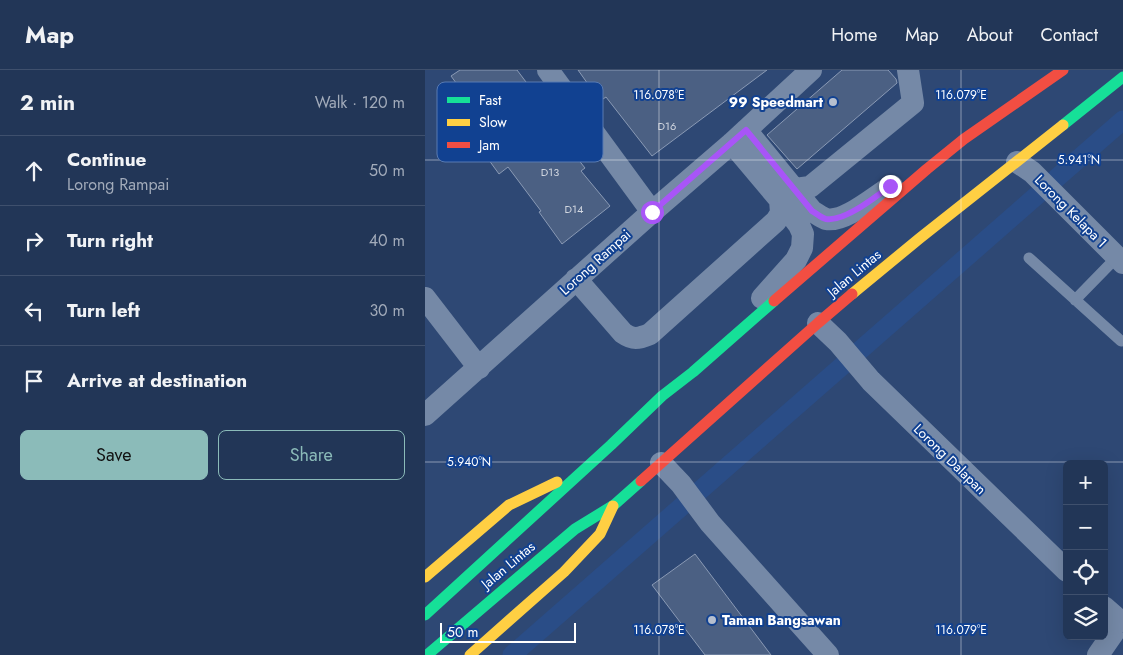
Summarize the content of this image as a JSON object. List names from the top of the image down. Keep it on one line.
{"streets":{"highway":["Jalan Lintas"],"street":["Lorong Kelapa 1","Lorong Rampai","Lorong Dalapan"]},"crossings":[["Lorong Kelapa 1","Jalan Lintas"],["Jalan Lintas","Lorong Dalapan"]],"places":["99 Speedmart","Taman Bangsawan"],"house_numbers":["D16","D13","D14"],"legend":["Fast","Slow","Jam"],"scale_bar":"50 m","page":{"header":"Map","nav":["Home","Map","About","Contact"],"heading":["2 min","Walk · 120 m"],"list":[["Continue","Lorong Rampai","50 m"],["Turn right","40 m"],["Turn left","30 m"],"Arrive at destination"],"buttons":["Save","Share"],"map_buttons":["+","−"],"scale":"50 m"},"coordinates":["116.078°E","116.079°E","5.941°N","5.940°N"]}
